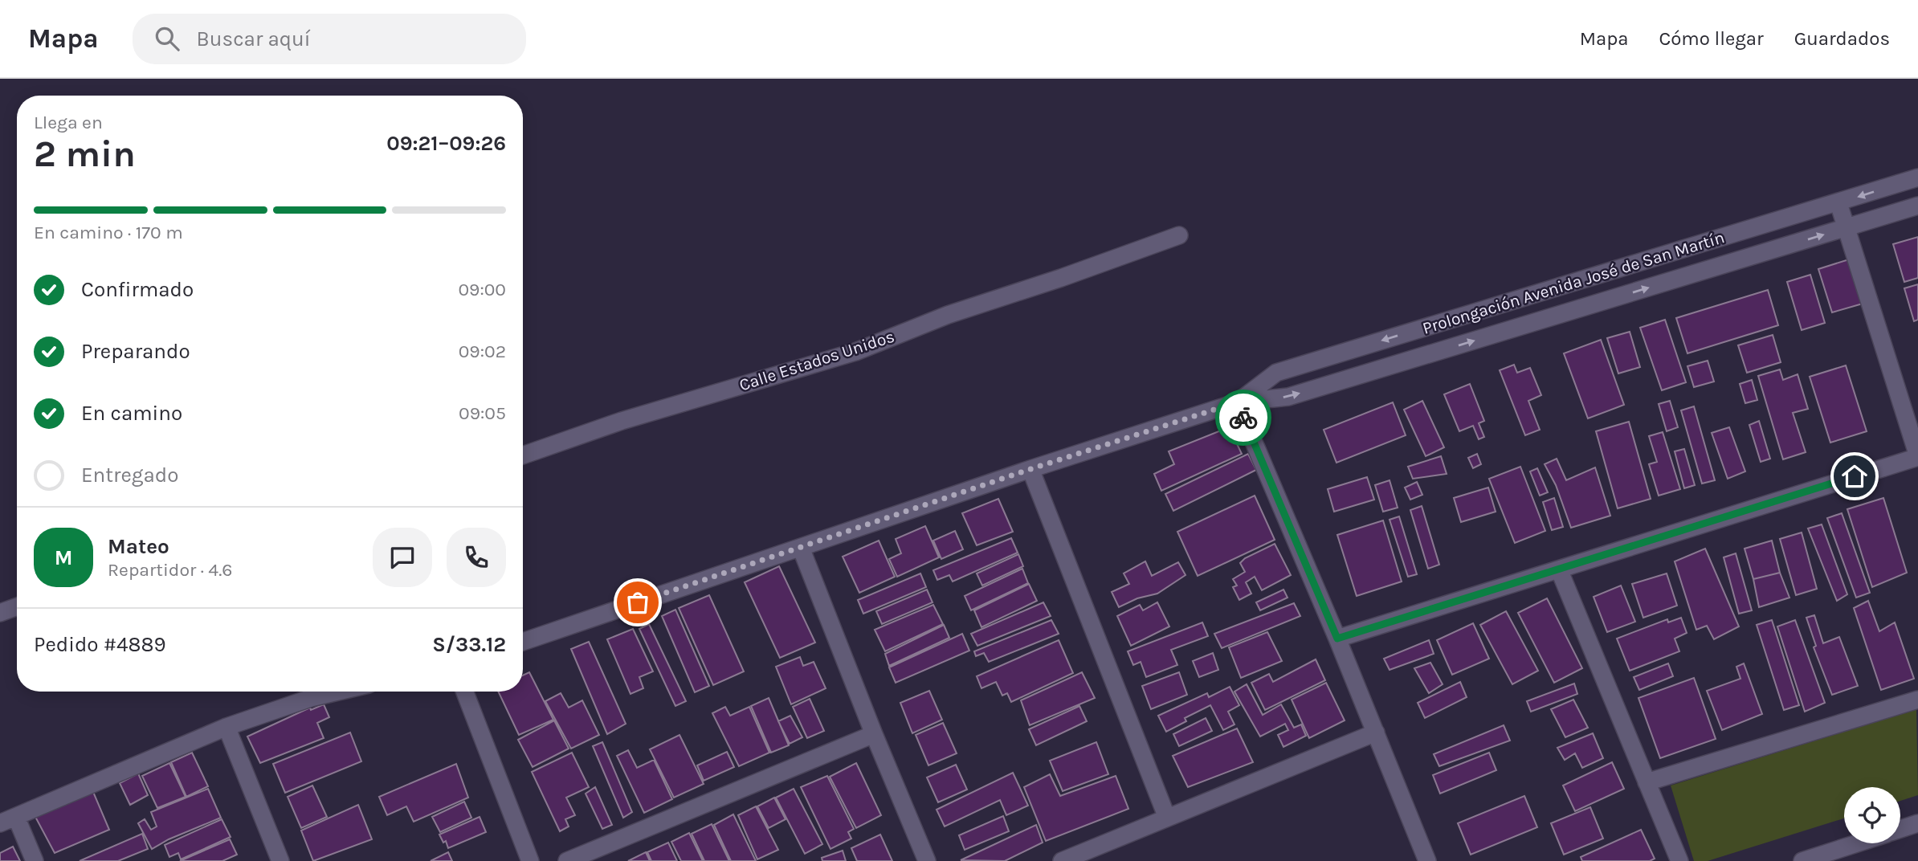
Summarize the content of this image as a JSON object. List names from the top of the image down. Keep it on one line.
{"streets":{"street":["Prolongación Avenida José de San Martín","Calle Estados Unidos"]},"page":{"header":"Mapa","search":"Buscar aquí","nav":["Mapa","Cómo llegar","Guardados"],"heading":["2 min","Llega en","09:21–09:26"],"panel":["Mateo","Repartidor · 4.6","Pedido #4889","S/33.12"],"bar":"En camino · 170 m","list":[["Confirmado","09:00"],["Preparando","09:02"],["En camino","09:05"],"Entregado"],"round":"M"}}
